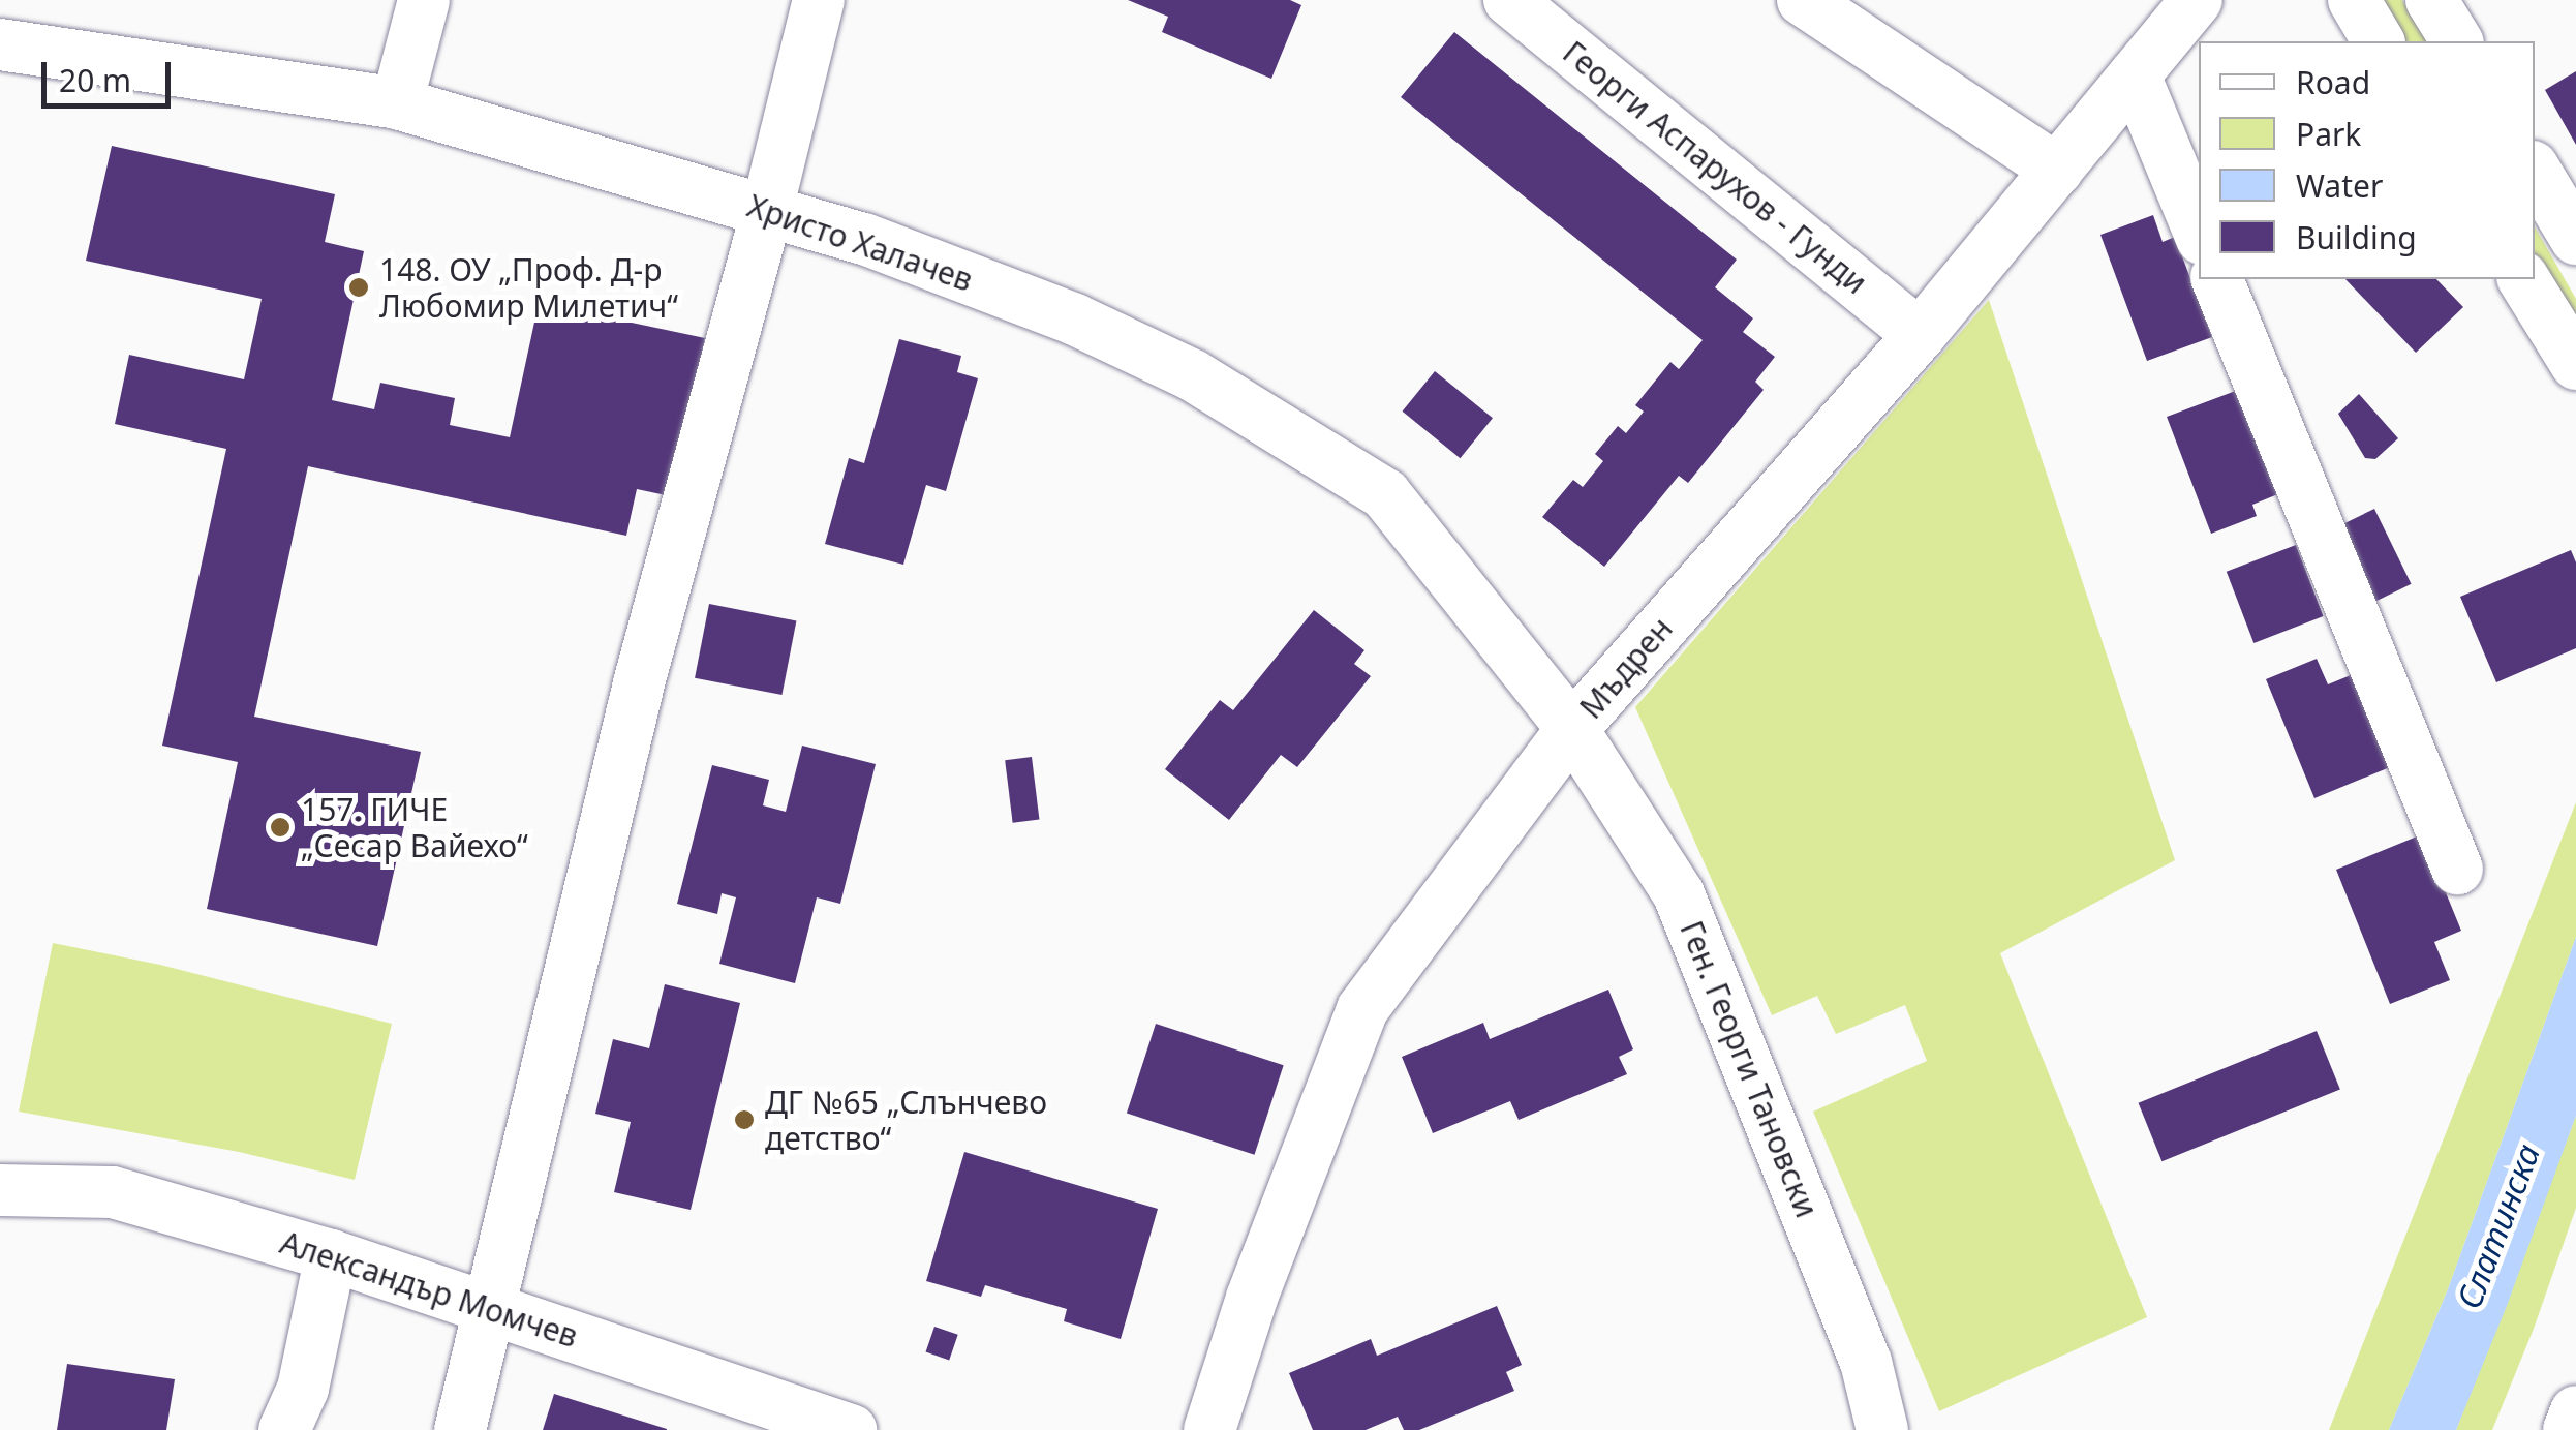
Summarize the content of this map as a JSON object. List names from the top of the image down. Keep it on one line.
{"streets":{"street":["Георги Аспарухов - Гунди","Христо Халачев","Мъдрен","Ген. Георги Тановски","Александър Момчев"]},"crossings":[["Георги Аспарухов - Гунди","Мъдрен"],["Христо Халачев","Мъдрен"],["Христо Халачев","Ген. Георги Тановски"],["Мъдрен","Ген. Георги Тановски"]],"water":["Слатинска"],"places":["148. ОУ „Проф. Д-р Любомир Милетич“","157. ГИЧЕ „Сесар Вайехо“","ДГ №65 „Слънчево детство“"],"legend":["Road","Park","Water","Building"],"scale_bar":"20 m"}
